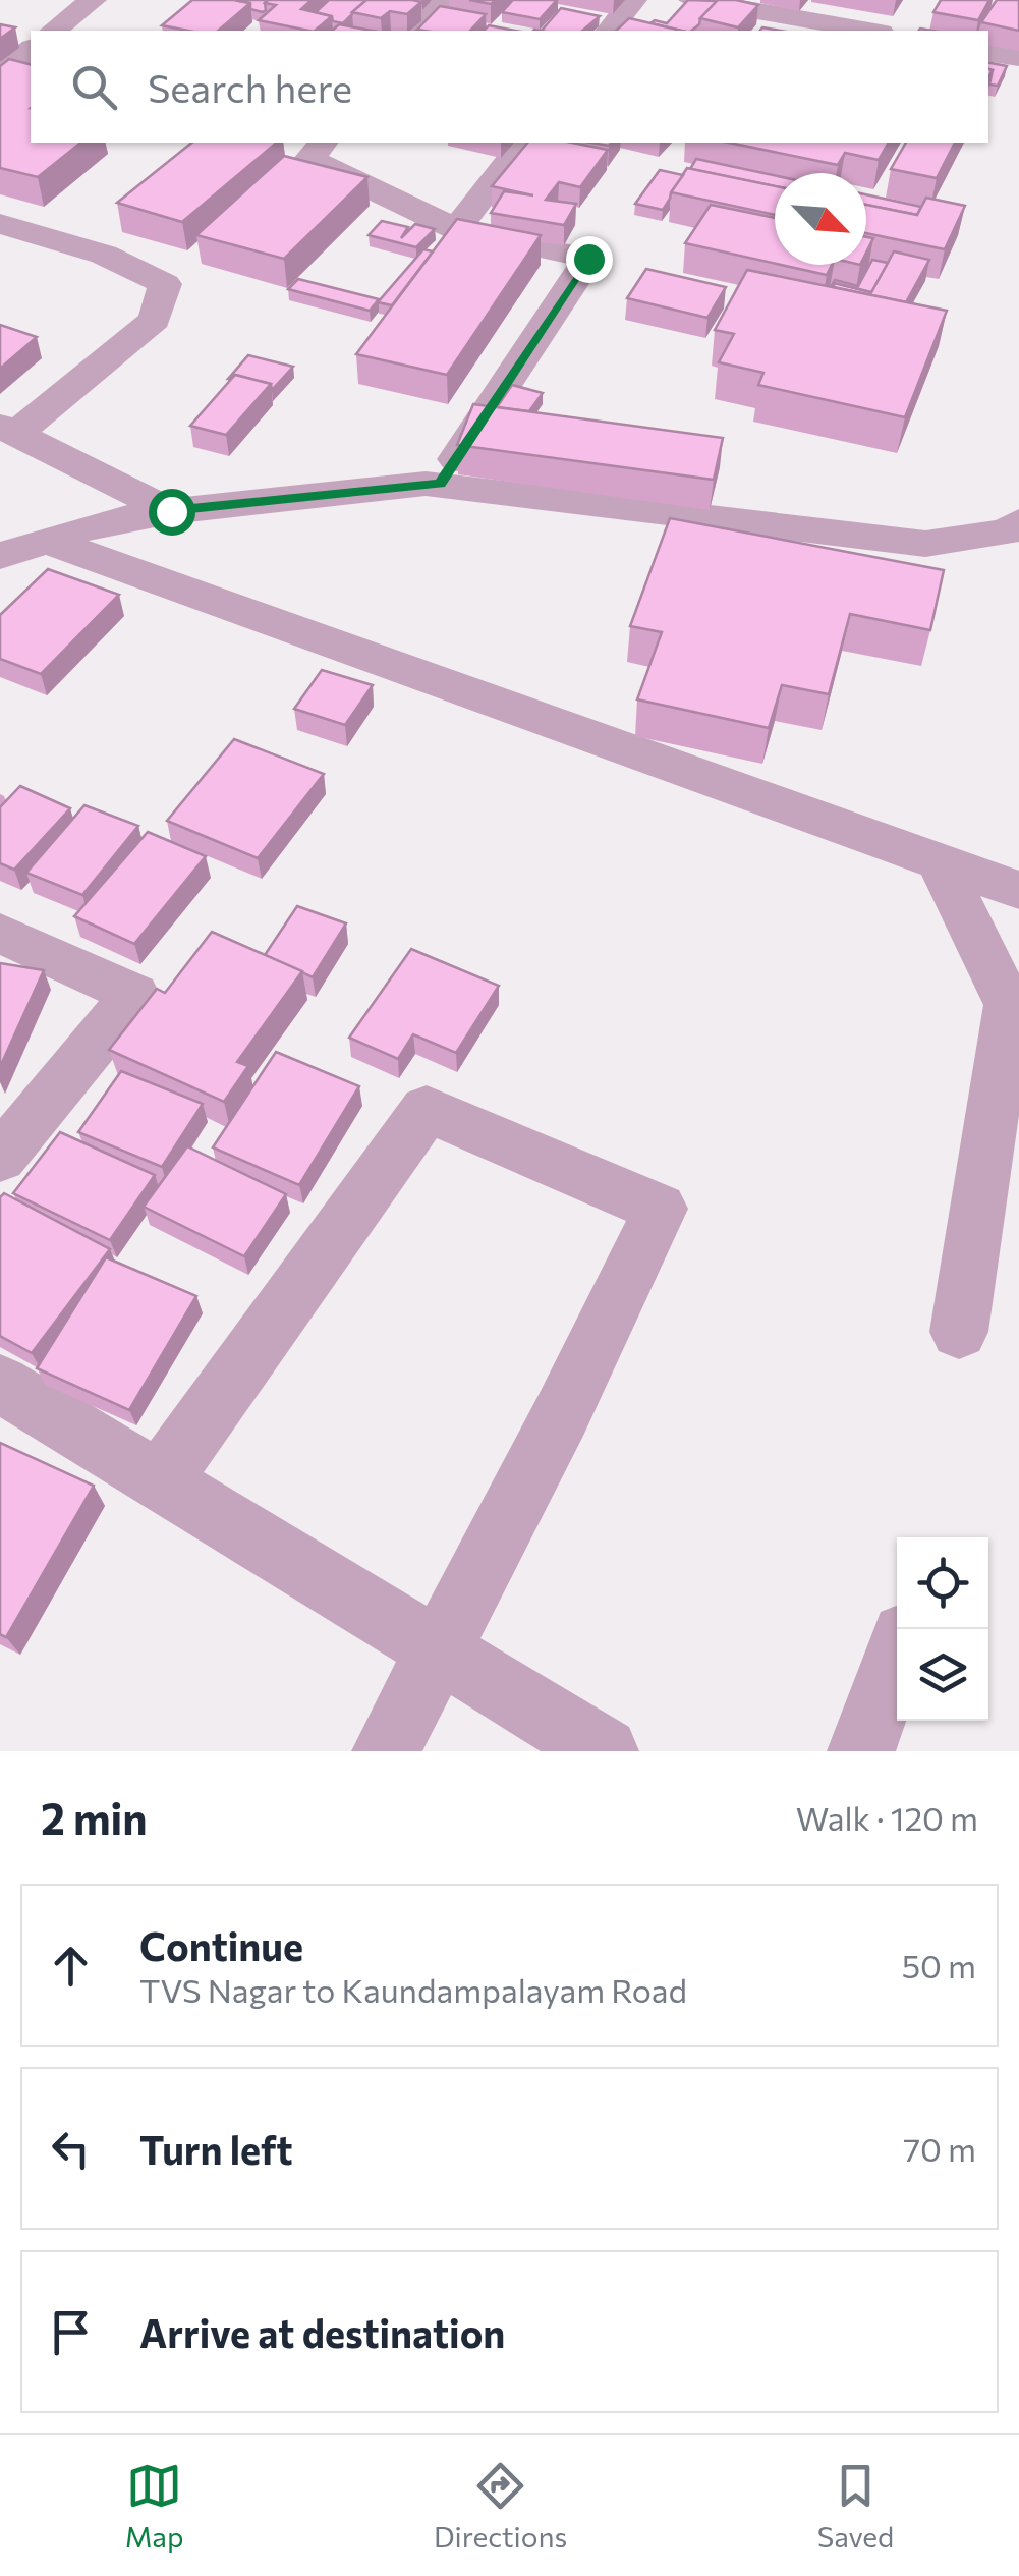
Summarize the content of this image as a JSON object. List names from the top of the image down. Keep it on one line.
{"north":"bottom right","page":{"search":"Search here","heading":["2 min","Walk · 120 m"],"list":[["Continue","TVS Nagar to Kaundampalayam Road","50 m"],["Turn left","70 m"],"Arrive at destination"],"nav":["Map","Directions","Saved"]}}
